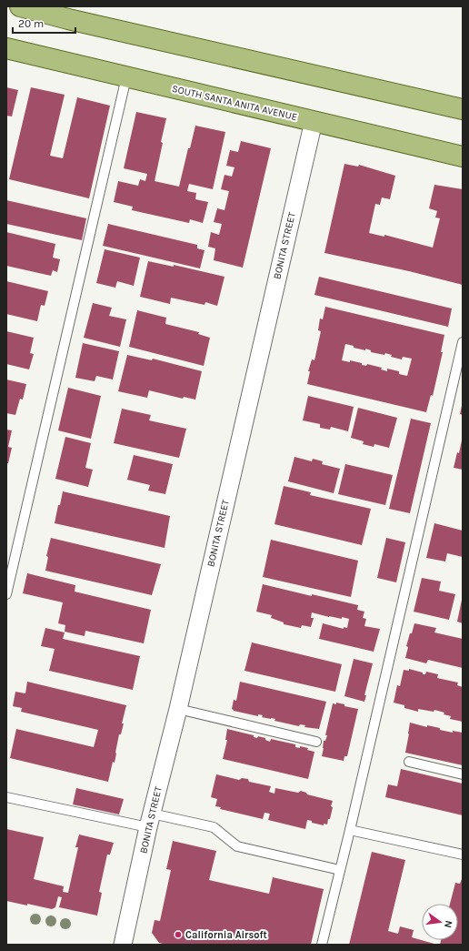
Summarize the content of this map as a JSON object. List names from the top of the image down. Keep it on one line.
{"streets":{"main road":["SOUTH SANTA ANITA AVENUE"],"street":["BONITA STREET"]},"crossings":[["SOUTH SANTA ANITA AVENUE","BONITA STREET"]],"places":["California Airsoft"],"scale_bar":"20 m","north":"right"}
